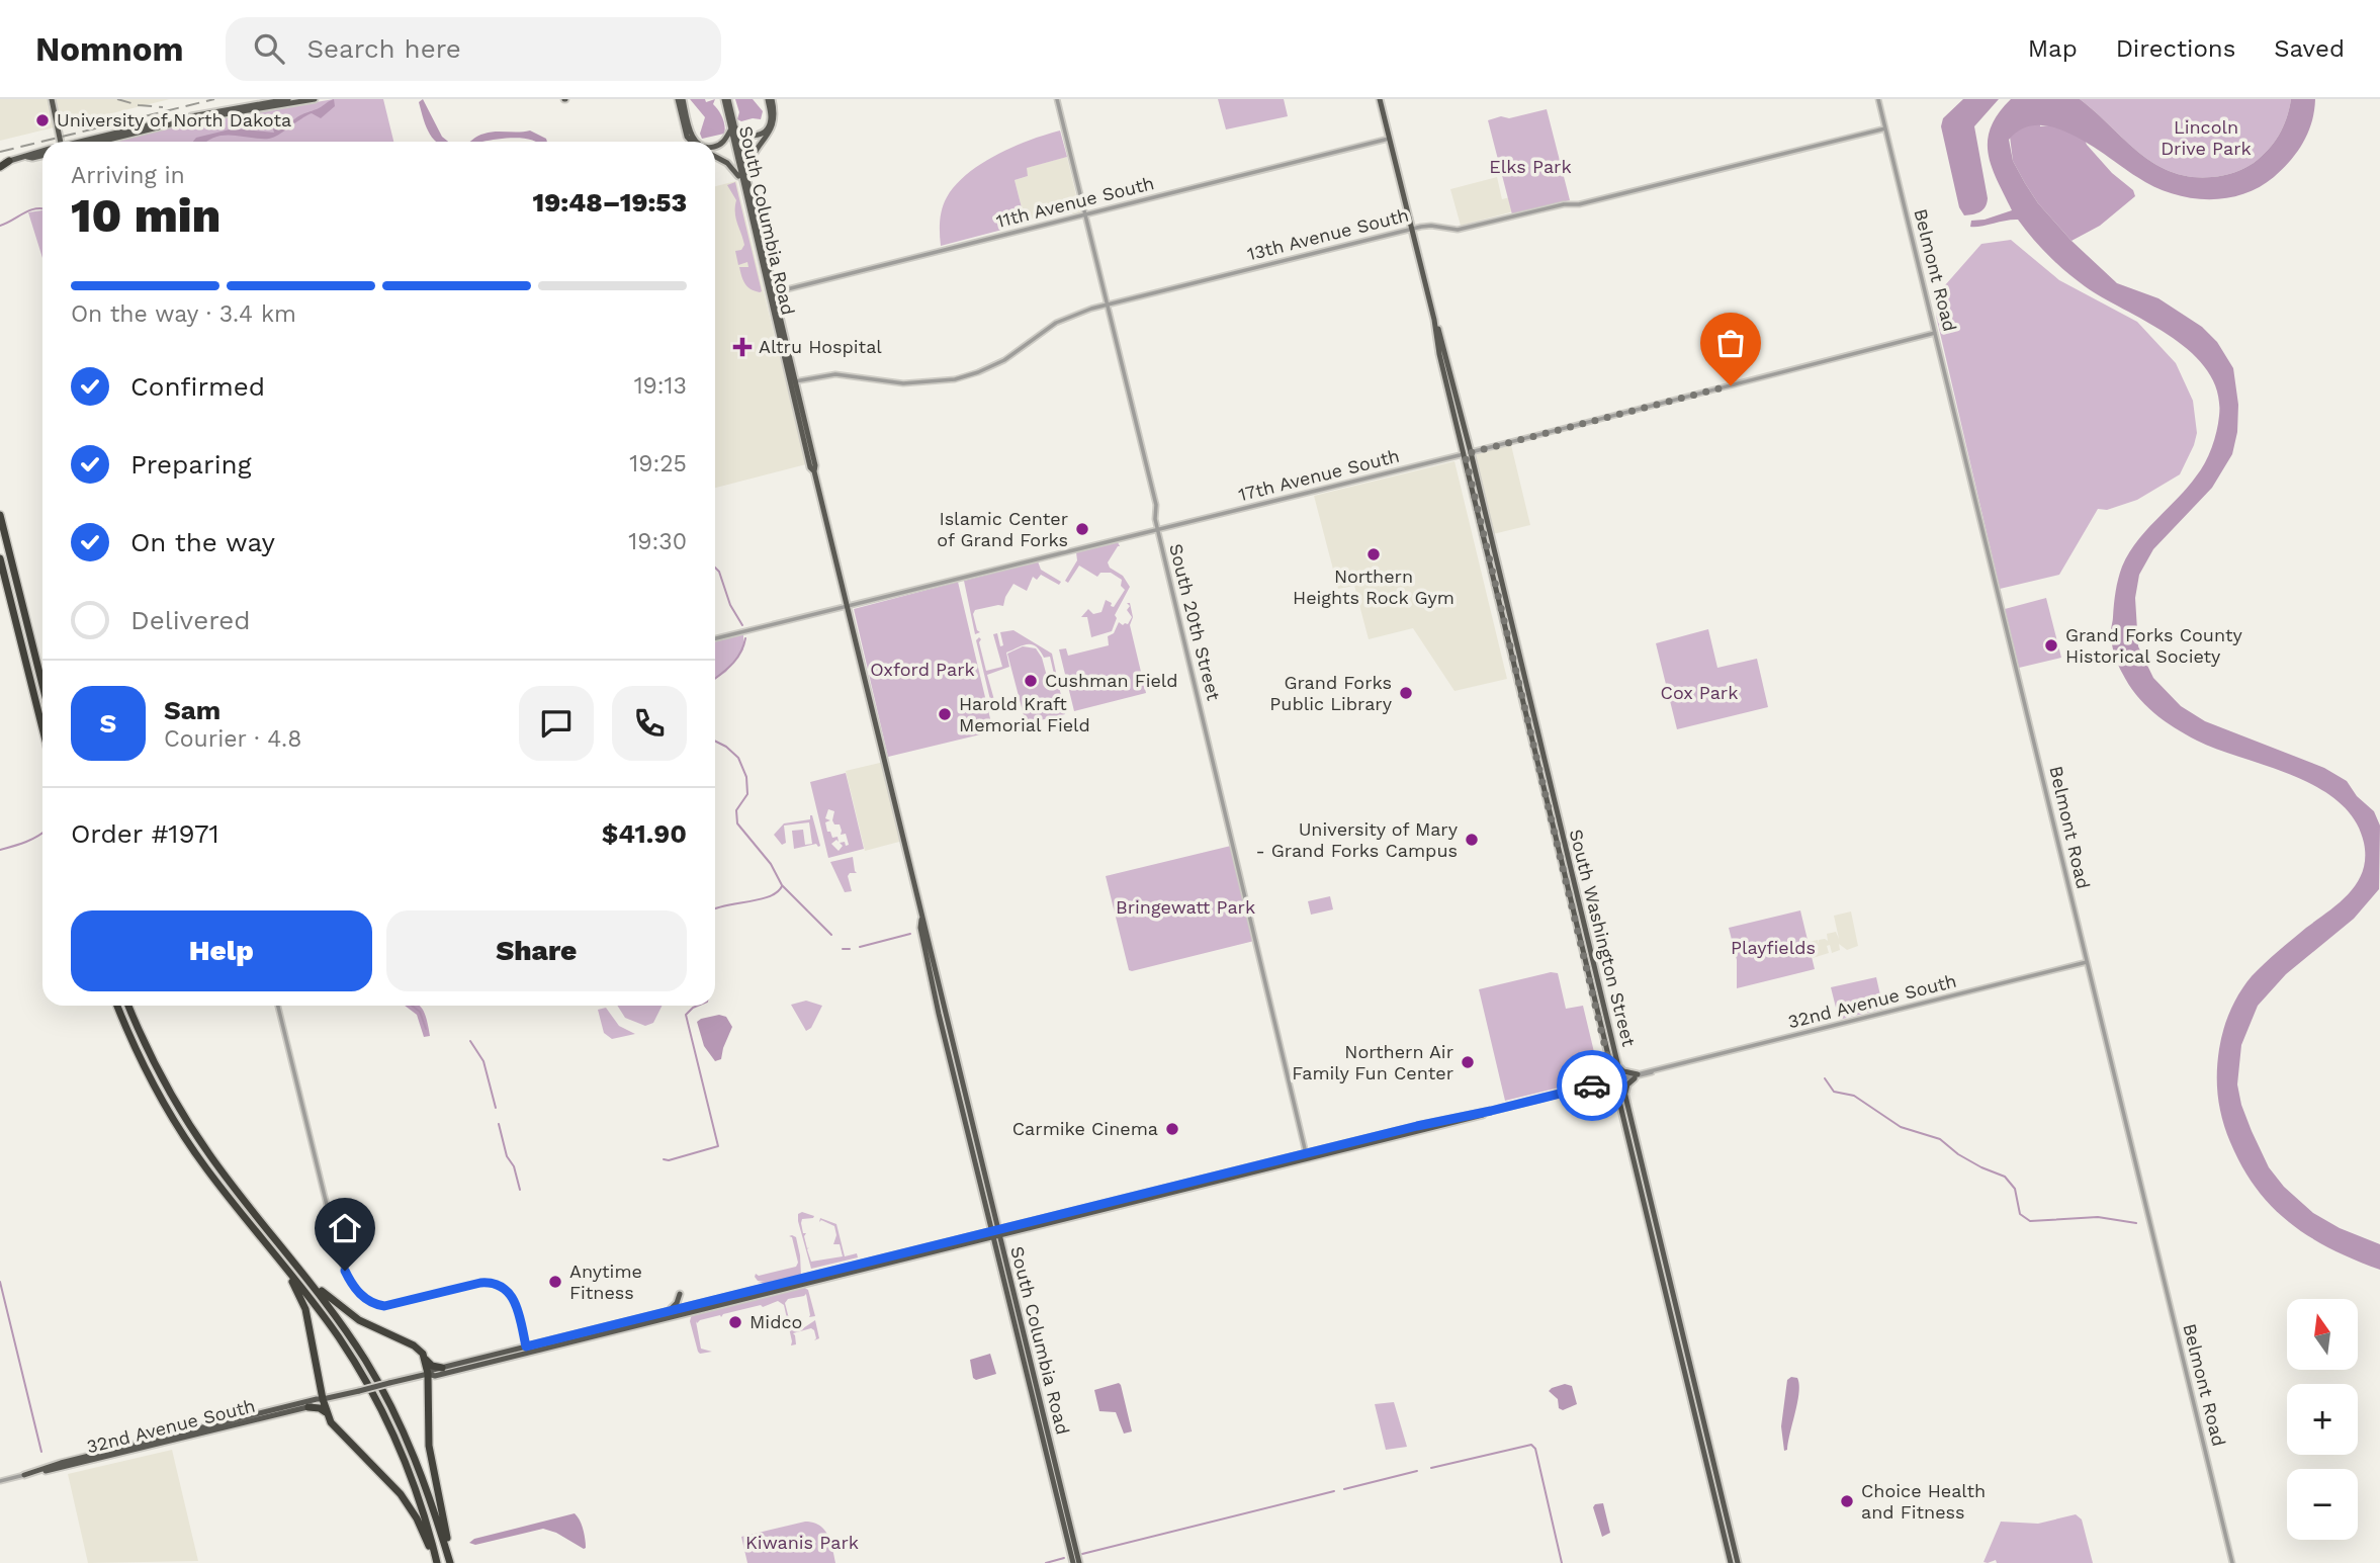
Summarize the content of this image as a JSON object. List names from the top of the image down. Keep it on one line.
{"streets":{"main road":["South Columbia Road","South Washington Street","32nd Avenue South"],"street":["11th Avenue South","13th Avenue South","Belmont Road","17th Avenue South","South 20th Street"]},"crossings":[["11th Avenue South","South Columbia Road"],["11th Avenue South","South 20th Street"],["11th Avenue South","South Washington Street"],["South Columbia Road","13th Avenue South"],["South Columbia Road","17th Avenue South"],["South Columbia Road","32nd Avenue South"],["13th Avenue South","Belmont Road"],["13th Avenue South","South 20th Street"],["13th Avenue South","South Washington Street"],["Belmont Road","17th Avenue South"],["Belmont Road","32nd Avenue South"],["17th Avenue South","South 20th Street"],["17th Avenue South","South Washington Street"],["South 20th Street","32nd Avenue South"],["South Washington Street","32nd Avenue South"]],"parks":["Lincoln Drive Park","Elks Park","Oxford Park","Cox Park","Bringewatt Park","Playfields","Kiwanis Park"],"places":{"other":["University of North Dakota","Islamic Center of Grand Forks","Northern Heights Rock Gym","Grand Forks County Historical Society","Cushman Field","Grand Forks Public Library","Harold Kraft Memorial Field","University of Mary - Grand Forks Campus","Northern Air Family Fun Center","Carmike Cinema","Anytime Fitness","Midco","Choice Health and Fitness"],"health":["Altru Hospital"]},"north":"top","page":{"header":"Nomnom","search":"Search here","nav":["Map","Directions","Saved"],"heading":["10 min","Arriving in","19:48–19:53"],"panel":["Sam","Courier · 4.8","Order #1971","$41.90"],"bar":"On the way · 3.4 km","list":[["Confirmed","19:13"],["Preparing","19:25"],["On the way","19:30"],"Delivered"],"round":"S","buttons":["Help","Share"],"map_buttons":["+","−"]}}
